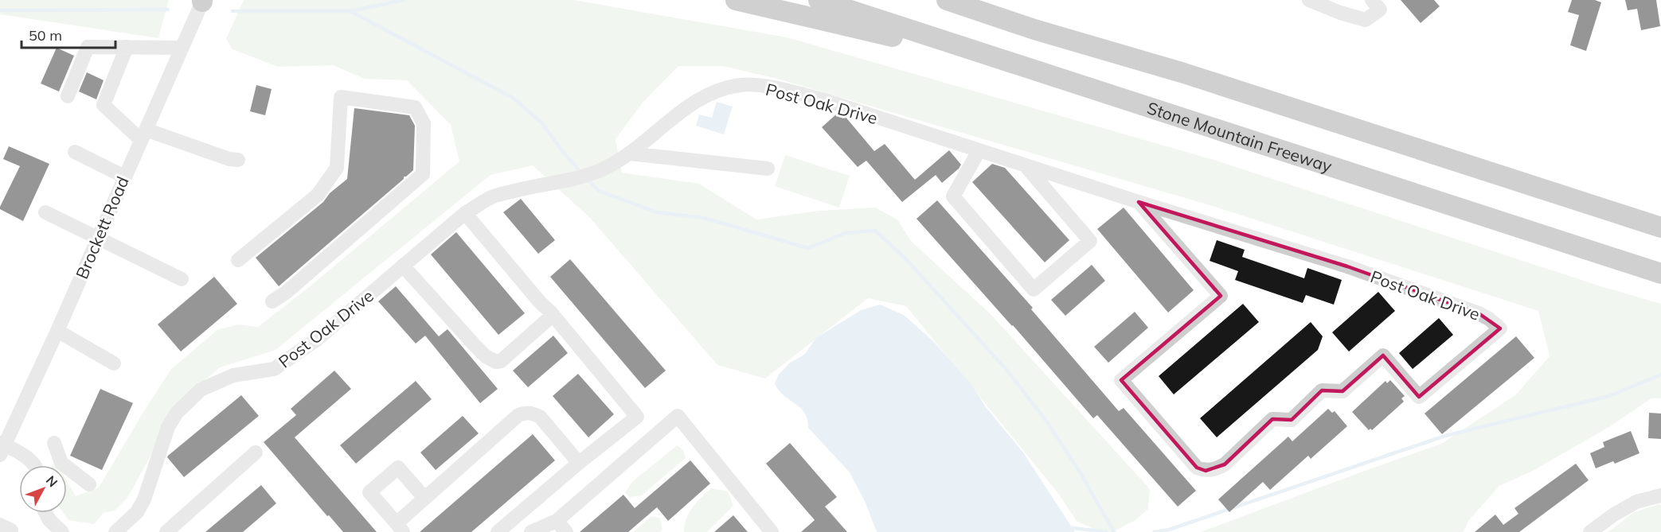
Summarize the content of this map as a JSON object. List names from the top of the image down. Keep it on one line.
{"streets":{"highway":["Stone Mountain Freeway"],"street":["Post Oak Drive","Brockett Road"]},"scale_bar":"50 m","north":"top right"}
